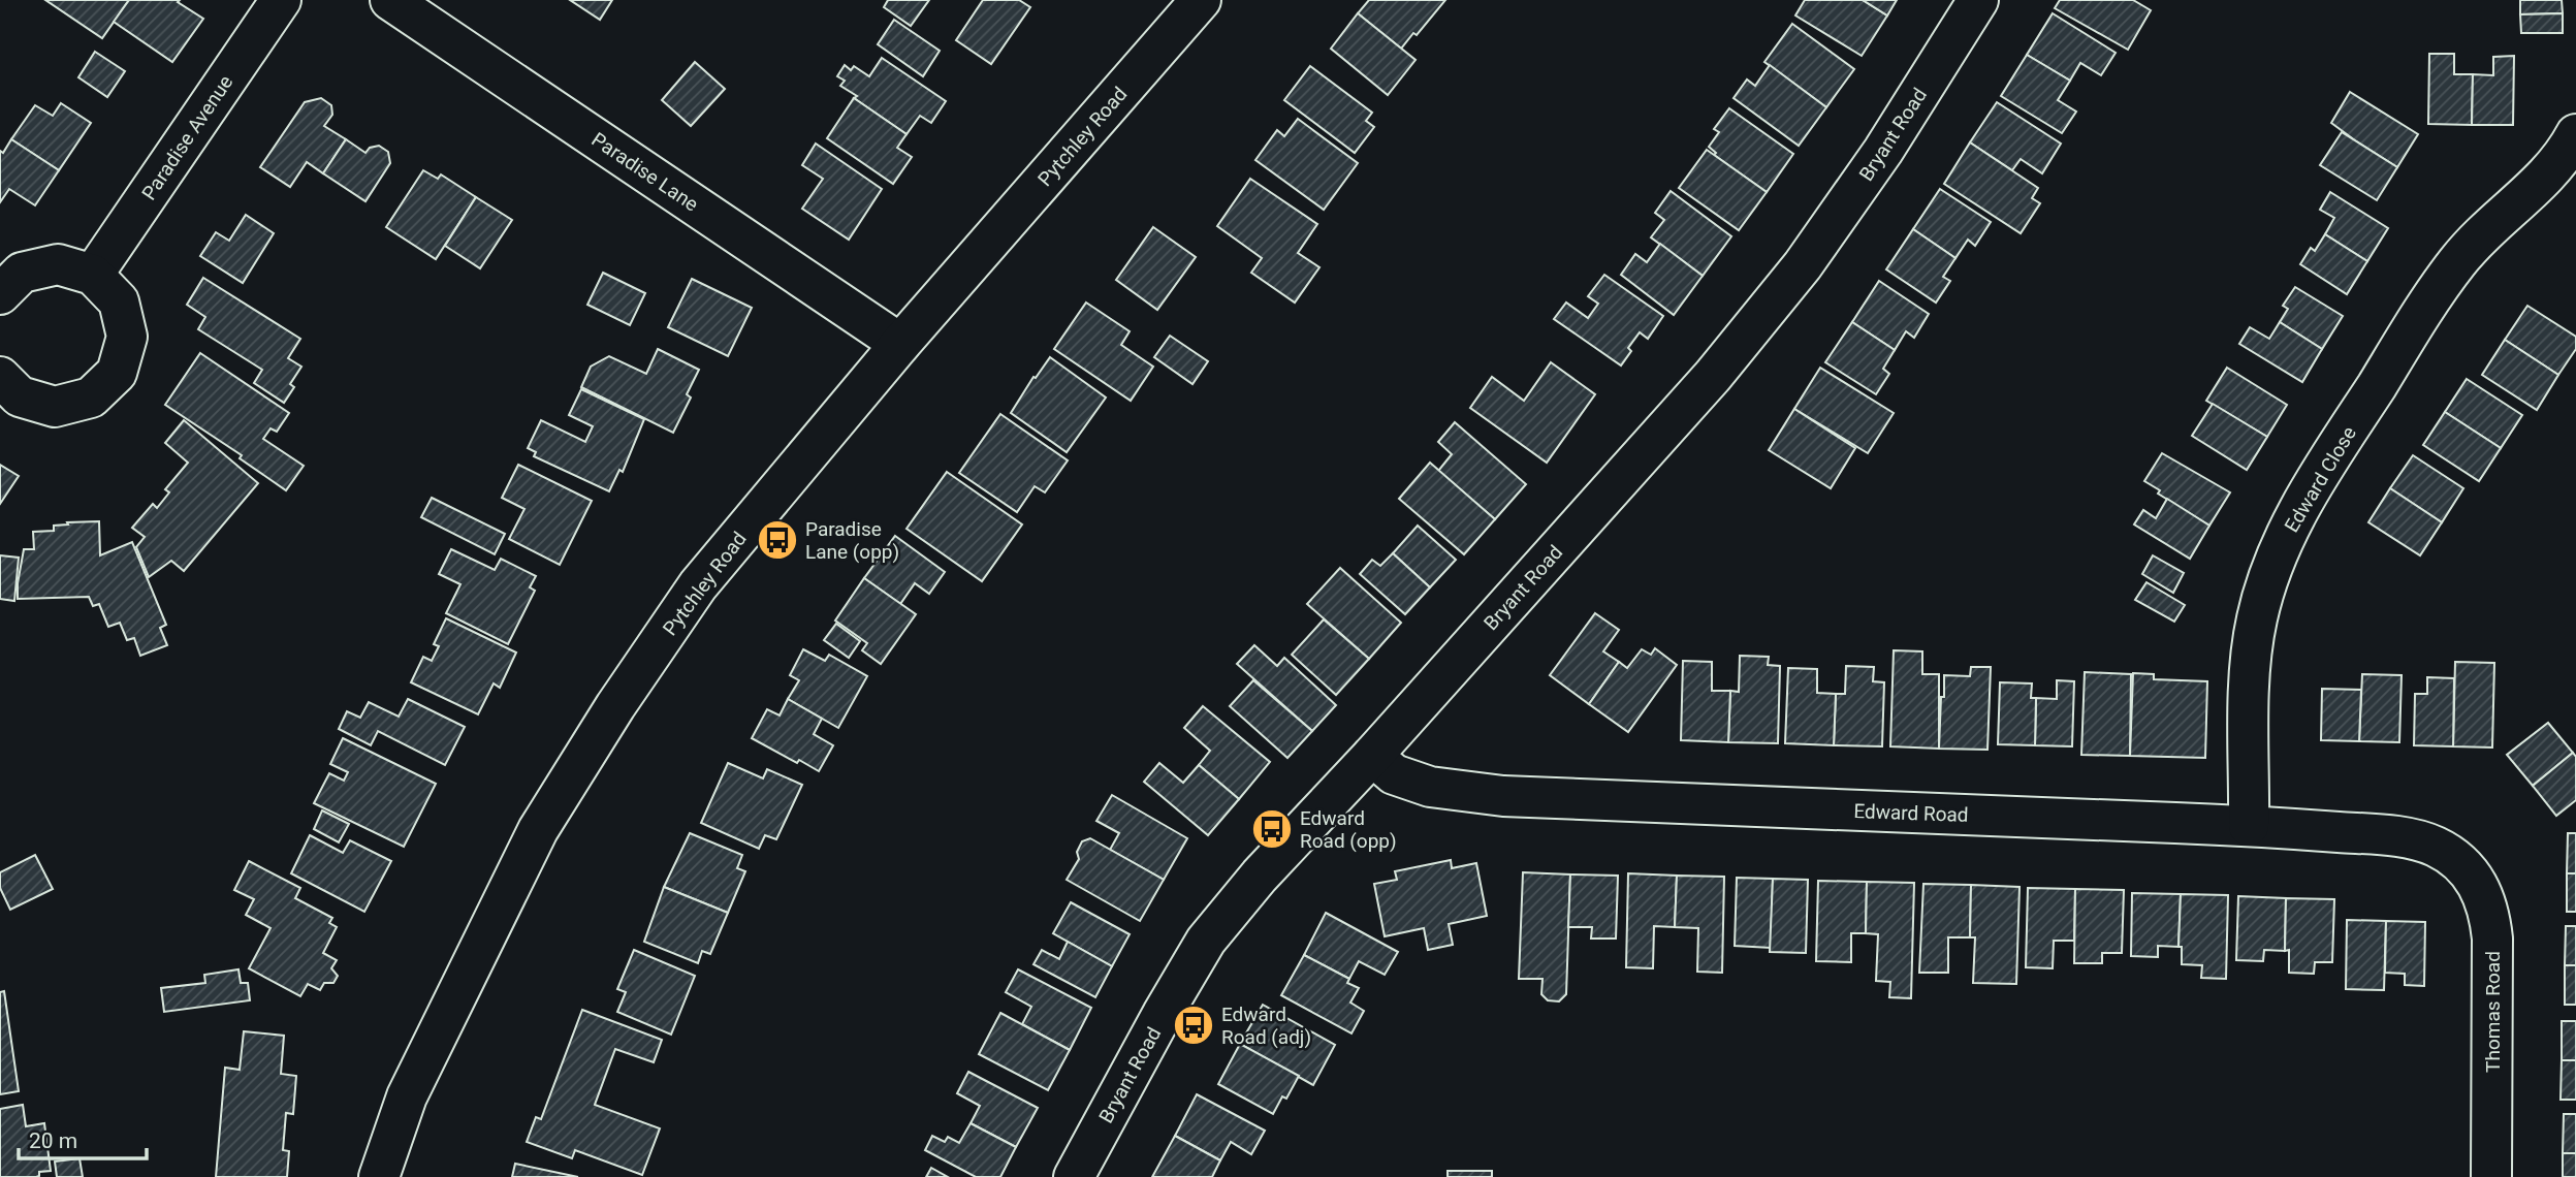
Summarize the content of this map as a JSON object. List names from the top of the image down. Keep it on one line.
{"streets":{"street":["Bryant Road","Pytchley Road","Paradise Avenue","Paradise Lane","Edward Close","Edward Road","Thomas Road"]},"crossings":[["Bryant Road","Edward Road"],["Pytchley Road","Paradise Lane"],["Edward Close","Edward Road"],["Edward Road","Thomas Road"]],"places":{"bus stop":["Paradise Lane (opp)","Edward Road (opp)","Edward Road (adj)"]},"scale_bar":"20 m"}
